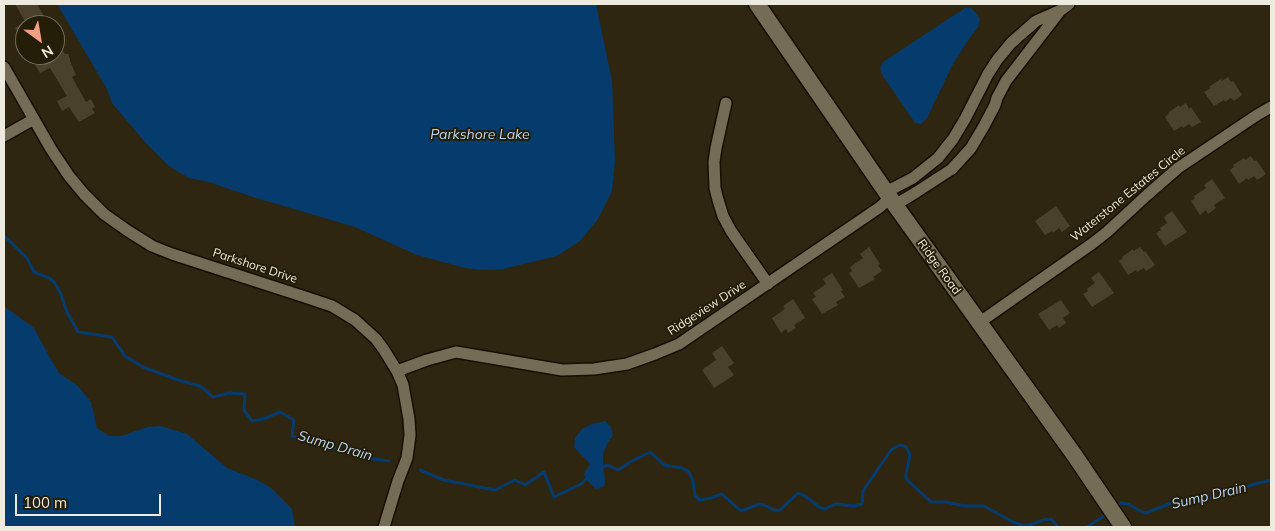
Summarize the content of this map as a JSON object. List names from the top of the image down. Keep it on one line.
{"streets":{"street":["Waterstone Estates Circle","Parkshore Drive","Ridge Road","Ridgeview Drive"]},"crossings":[["Waterstone Estates Circle","Ridge Road"],["Parkshore Drive","Ridgeview Drive"],["Ridge Road","Ridgeview Drive"]],"water":["Parkshore Lake","Sump Drain"],"scale_bar":"100 m","north":"bottom right"}
